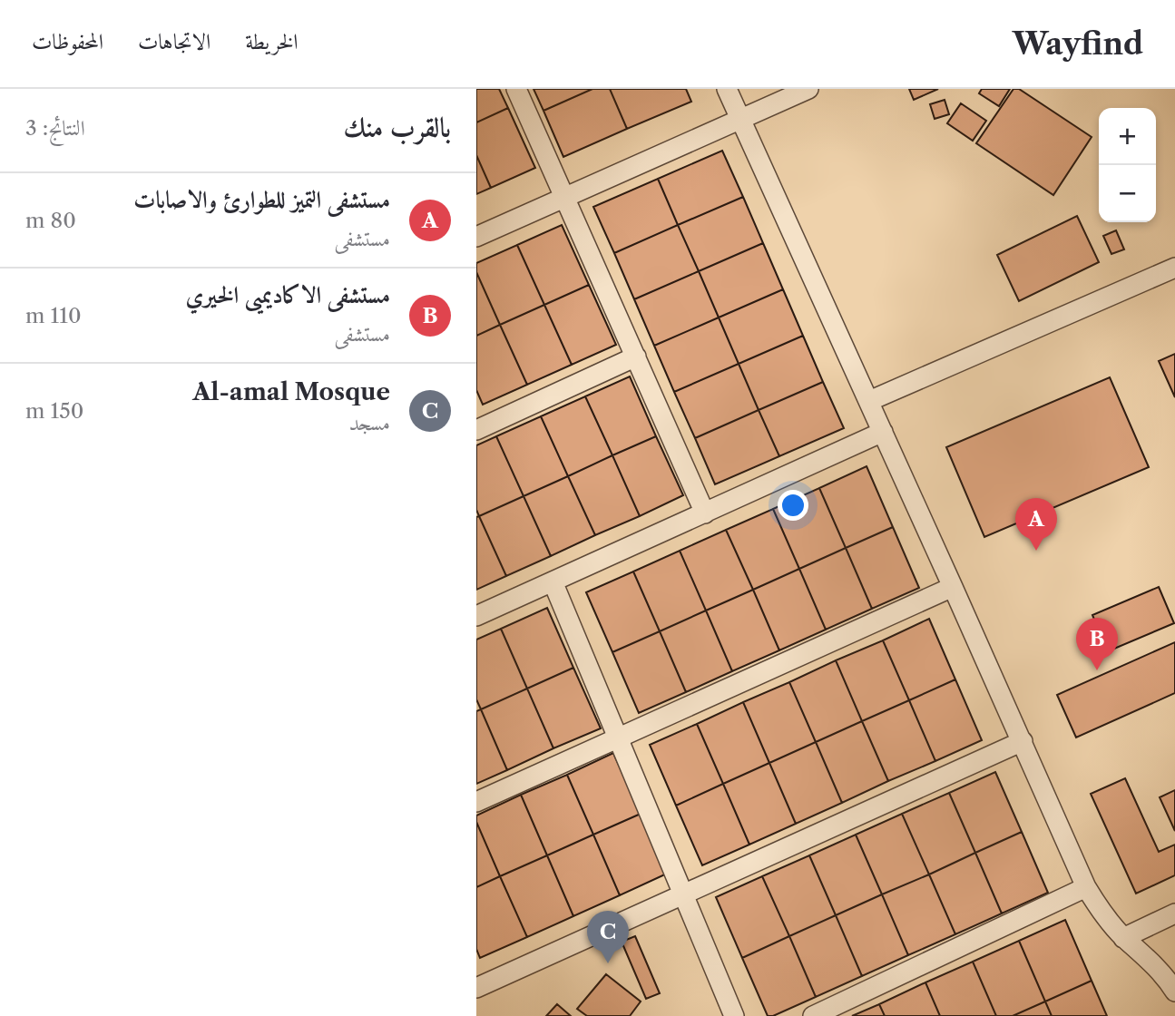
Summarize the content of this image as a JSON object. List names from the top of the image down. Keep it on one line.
{"page":{"header":"Wayfind","nav":["الخريطة","الاتجاهات","المحفوظات"],"heading":["بالقرب منك","النتائج: 3"],"map_buttons":["+","−"],"list":[{"mark":"A","name":"مستشفى التميز للطوارئ والاصابات","note":"مستشفى","value":"80 m"},{"mark":"B","name":"مستشفى الاكاديميى الخيري","note":"مستشفى","value":"110 m"},{"mark":"C","name":"Al-amal Mosque","note":"مسجد","value":"150 m"}],"pins":["A","B","C"]}}
